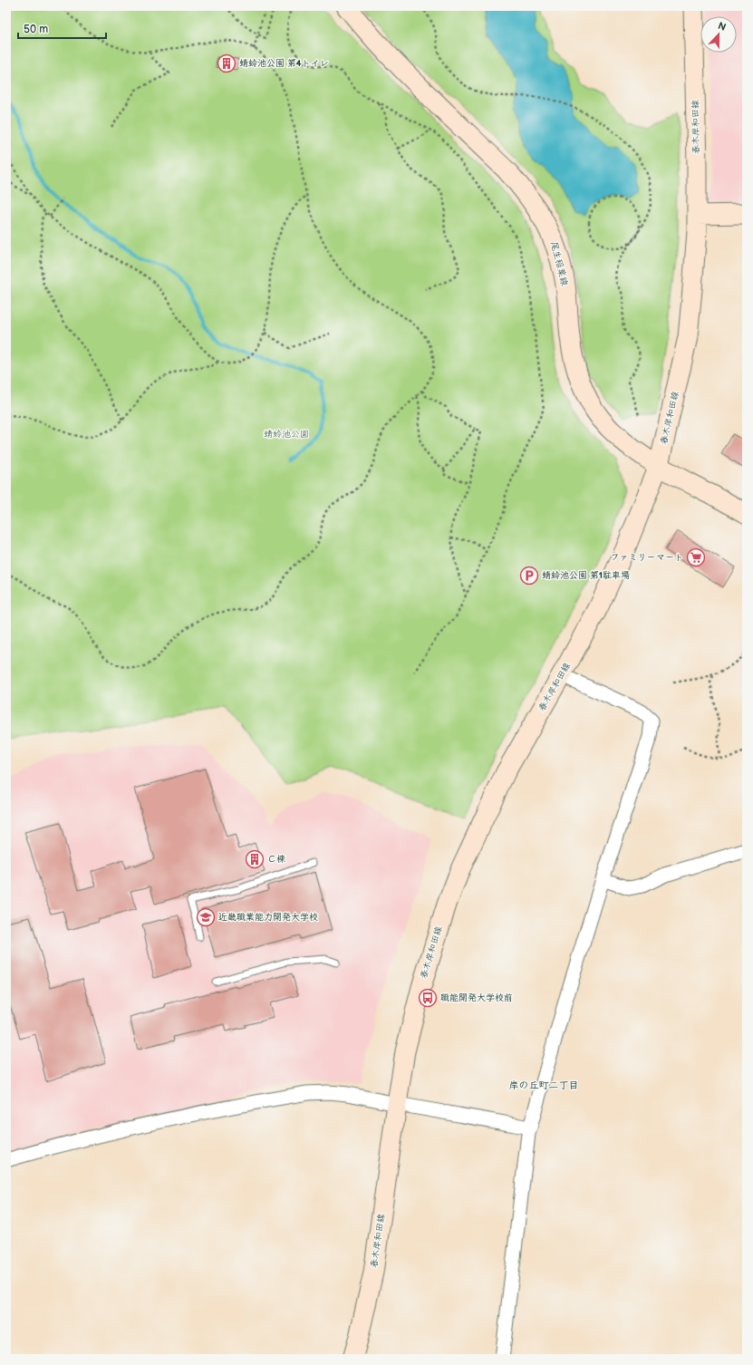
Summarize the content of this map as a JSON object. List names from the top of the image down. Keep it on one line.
{"streets":{"main road":["春木岸和田線","尾生稲葉線"]},"crossings":[["春木岸和田線","尾生稲葉線"]],"districts":["岸の丘町二丁目"],"parks":["蜻蛉池公園"],"places":{"building":["蜻蛉池公園 第4トイレ","Ｃ棟"],"supermarket":["ファミリーマート"],"parking":["蜻蛉池公園 第1駐車場"],"school or university":["近畿職業能力開発大学校"],"bus stop":["職能開発大学校前"]},"scale_bar":"50 m","north":"top"}
